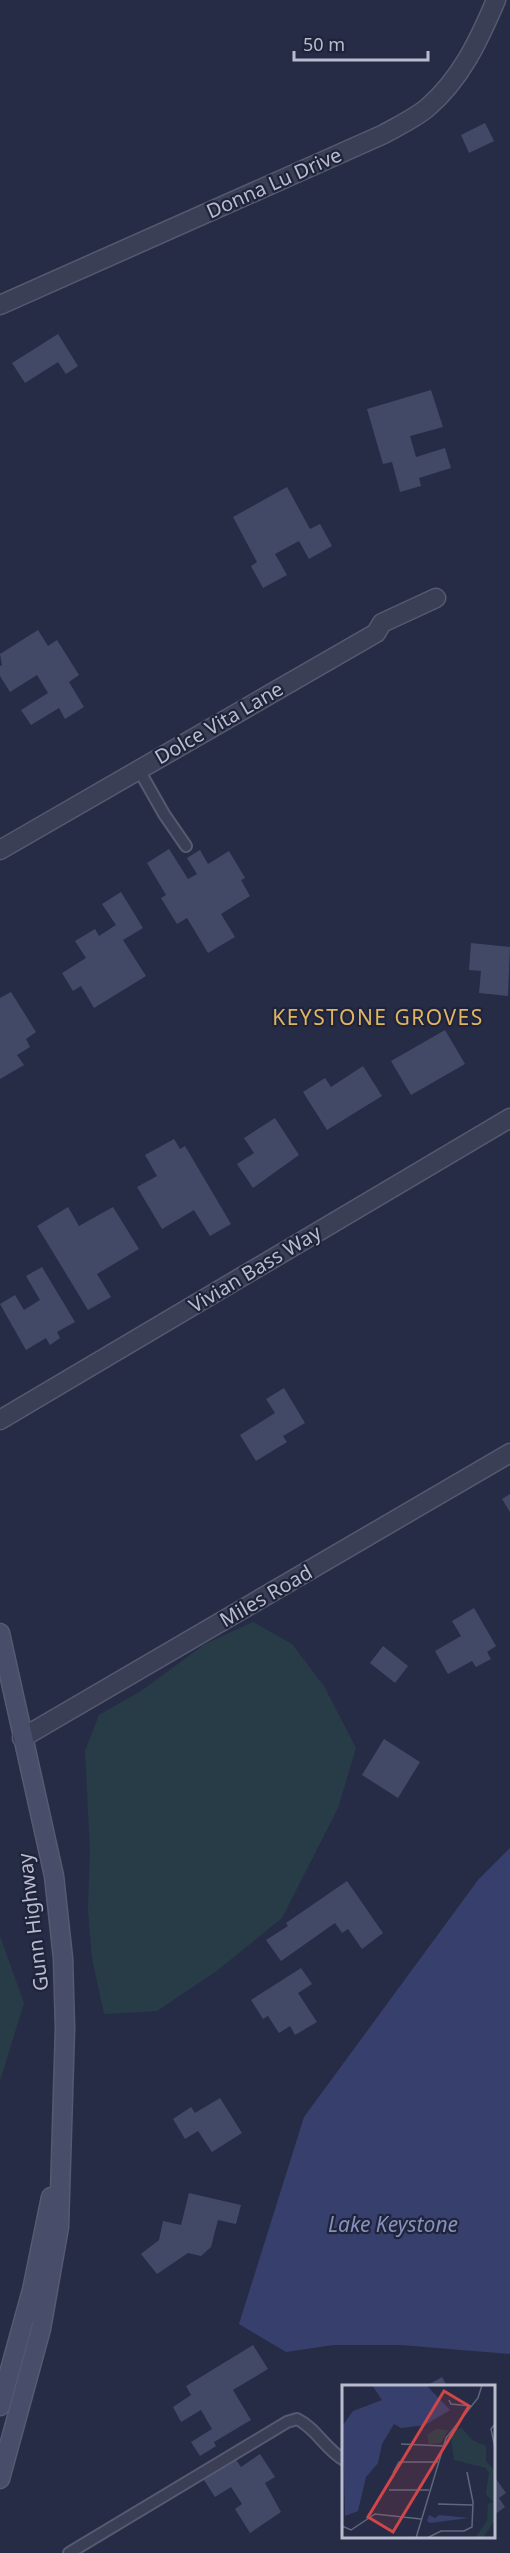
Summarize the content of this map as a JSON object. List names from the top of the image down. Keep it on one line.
{"streets":{"main road":["Gunn Highway"],"street":["Donna Lu Drive","Dolce Vita Lane","Vivian Bass Way","Miles Road"]},"crossings":[["Miles Road","Gunn Highway"]],"districts":["KEYSTONE GROVES"],"water":["Lake Keystone"],"scale_bar":"50 m"}
